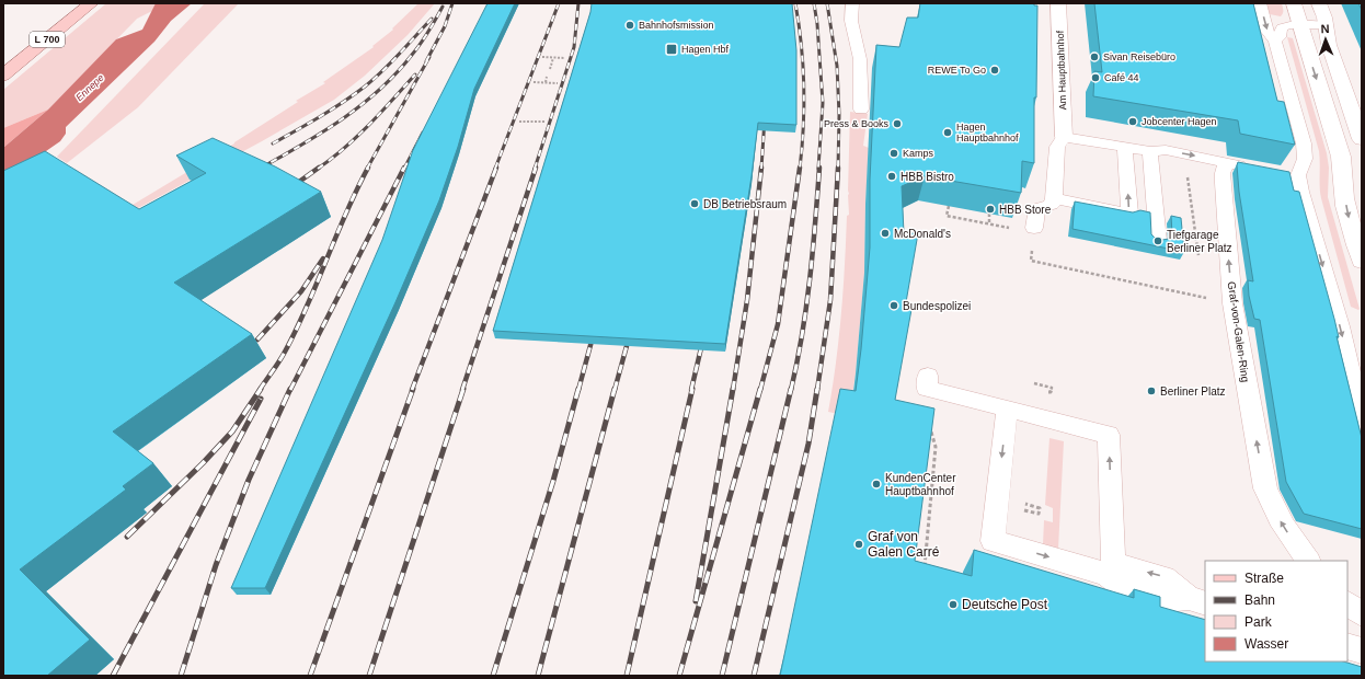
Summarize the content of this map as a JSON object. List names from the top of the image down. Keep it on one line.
{"streets":{"main road":["L 700"],"street":["Am Hauptbahnhof"],"lane":["Graf-von-Galen-Ring"]},"water":["Ennepe"],"places":{"other":["Bahnhofsmission","Sivan Reisebüro","REWE To Go","Café 44","Jobcenter Hagen","Press & Books","Hagen Hauptbahnhof","Kamps","HBB Bistro","DB Betriebsraum","HBB Store","McDonald's","Tiefgarage Berliner Platz","Bundespolizei","Berliner Platz","KundenCenter Hauptbahnhof","Graf von Galen Carré","Deutsche Post"],"transit":["Hagen Hbf"]},"legend":["Straße","Bahn","Park","Wasser"],"north":"top"}
